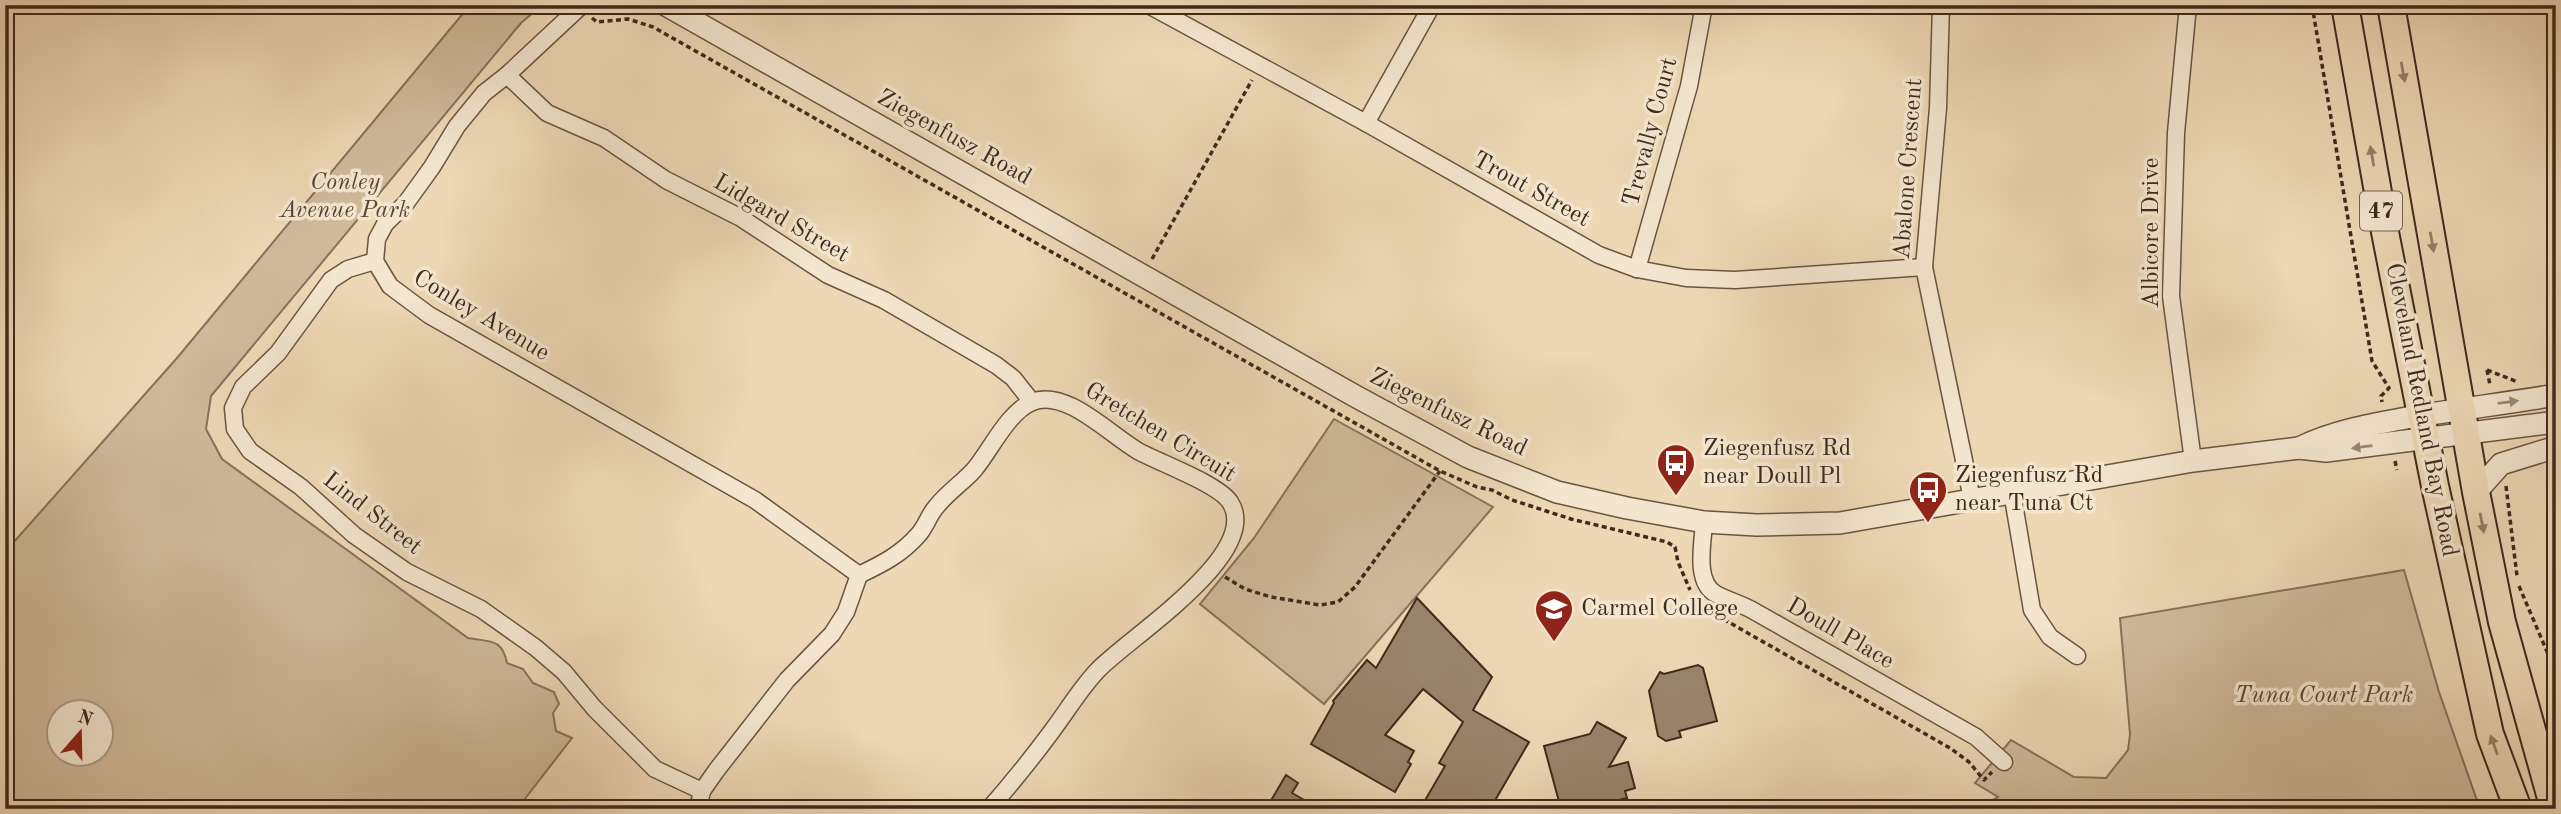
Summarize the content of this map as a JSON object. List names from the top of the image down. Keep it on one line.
{"streets":{"highway":["47","Cleveland Redland Bay Road"],"street":["Trevally Court","Ziegenfusz Road","Abalone Crescent","Trout Street","Lidgard Street","Albicore Drive","Conley Avenue","Gretchen Circuit","Lind Street","Doull Place"]},"crossings":[["Trevally Court","Trout Street"],["Ziegenfusz Road","Abalone Crescent"],["Ziegenfusz Road","Albicore Drive"],["Ziegenfusz Road","Cleveland Redland Bay Road"],["Ziegenfusz Road","Doull Place"],["Abalone Crescent","Trout Street"],["Lidgard Street","Gretchen Circuit"],["Conley Avenue","Lind Street"]],"parks":["Conley Avenue Park","Tuna Court Park"],"places":{"bus stop":["Ziegenfusz Rd near Doull Pl","Ziegenfusz Rd near Tuna Ct"],"school or university":["Carmel College"]},"north":"top"}
